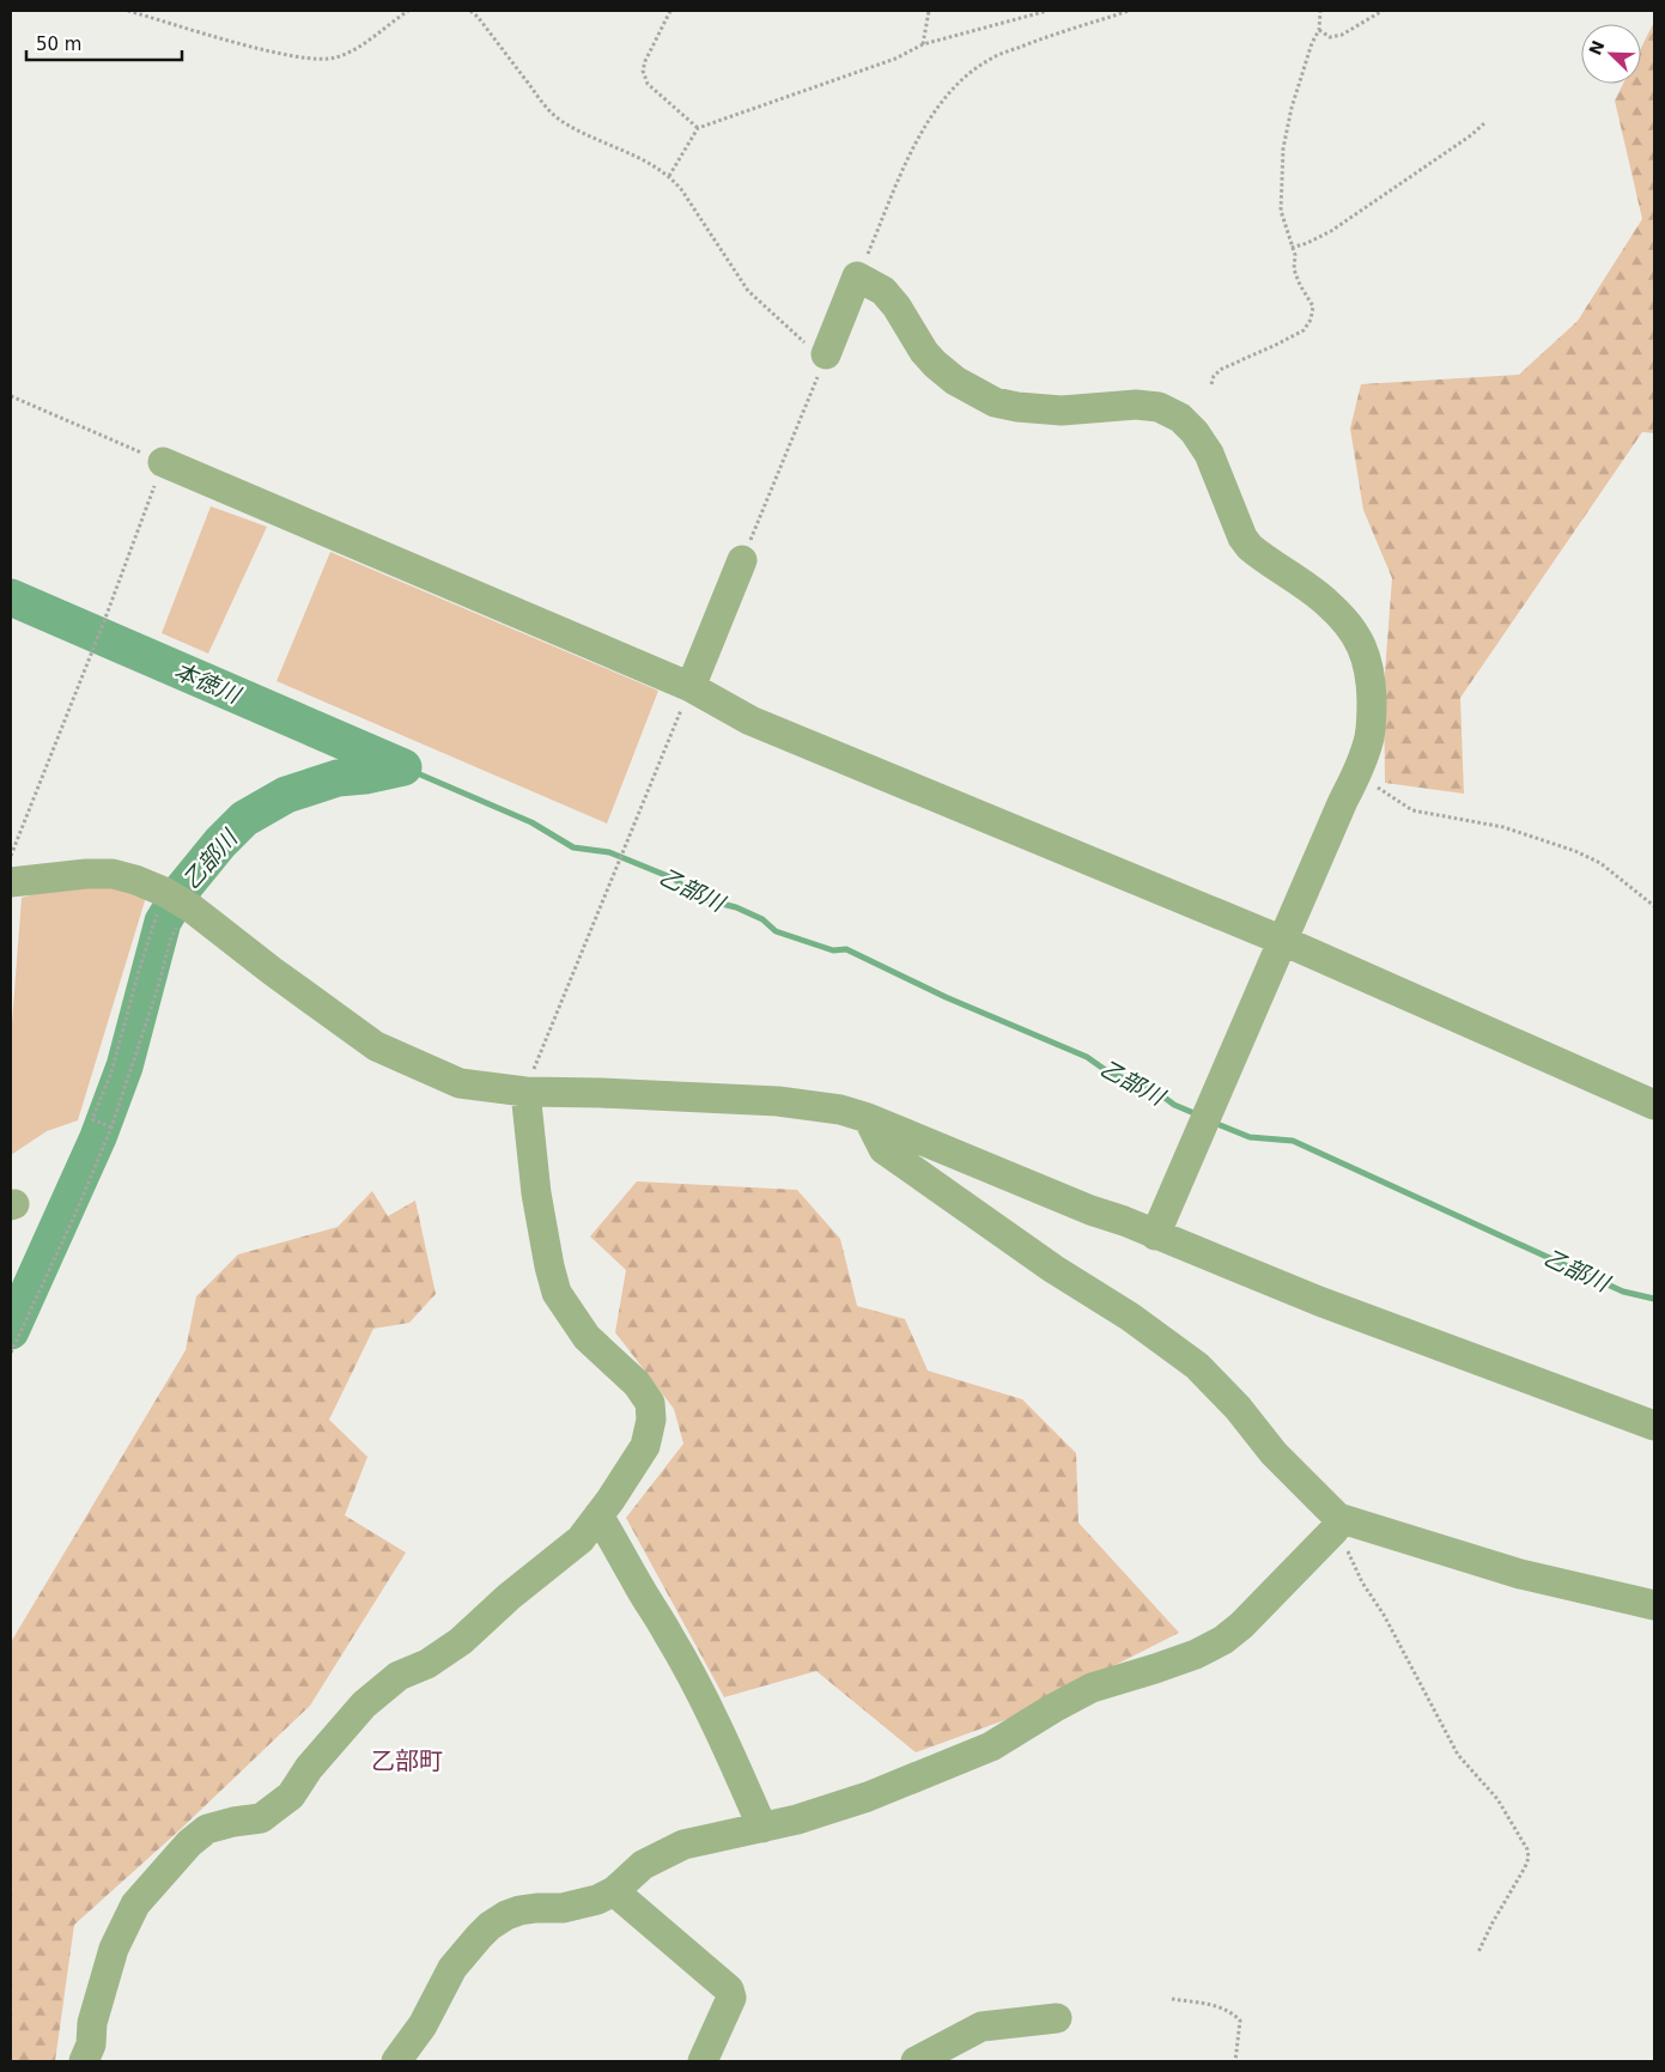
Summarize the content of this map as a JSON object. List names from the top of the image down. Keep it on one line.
{"districts":["乙部町"],"water":["本徳川","乙部川"],"scale_bar":"50 m","north":"top left"}
